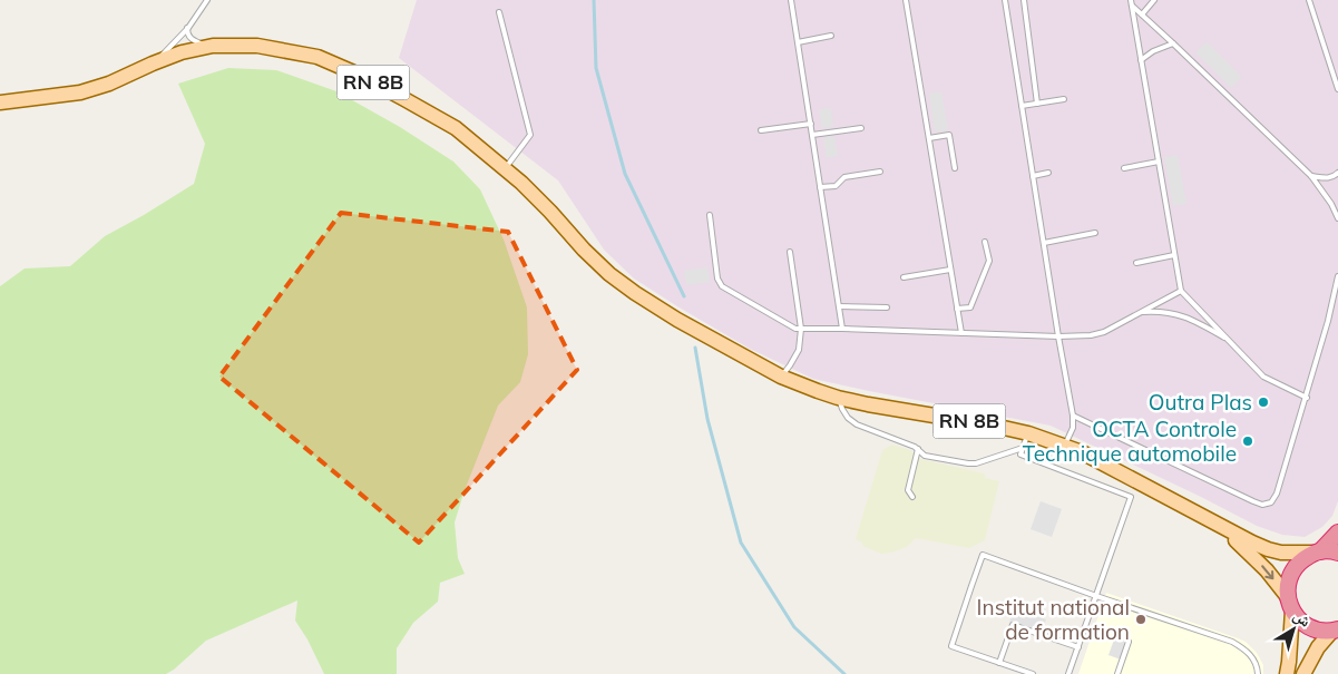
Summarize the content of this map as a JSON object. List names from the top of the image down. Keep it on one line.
{"streets":{"main road":["RN 8B"]},"places":["Outra Plas","OCTA Controle Technique automobile","Institut national de formation"],"north":"top right"}
